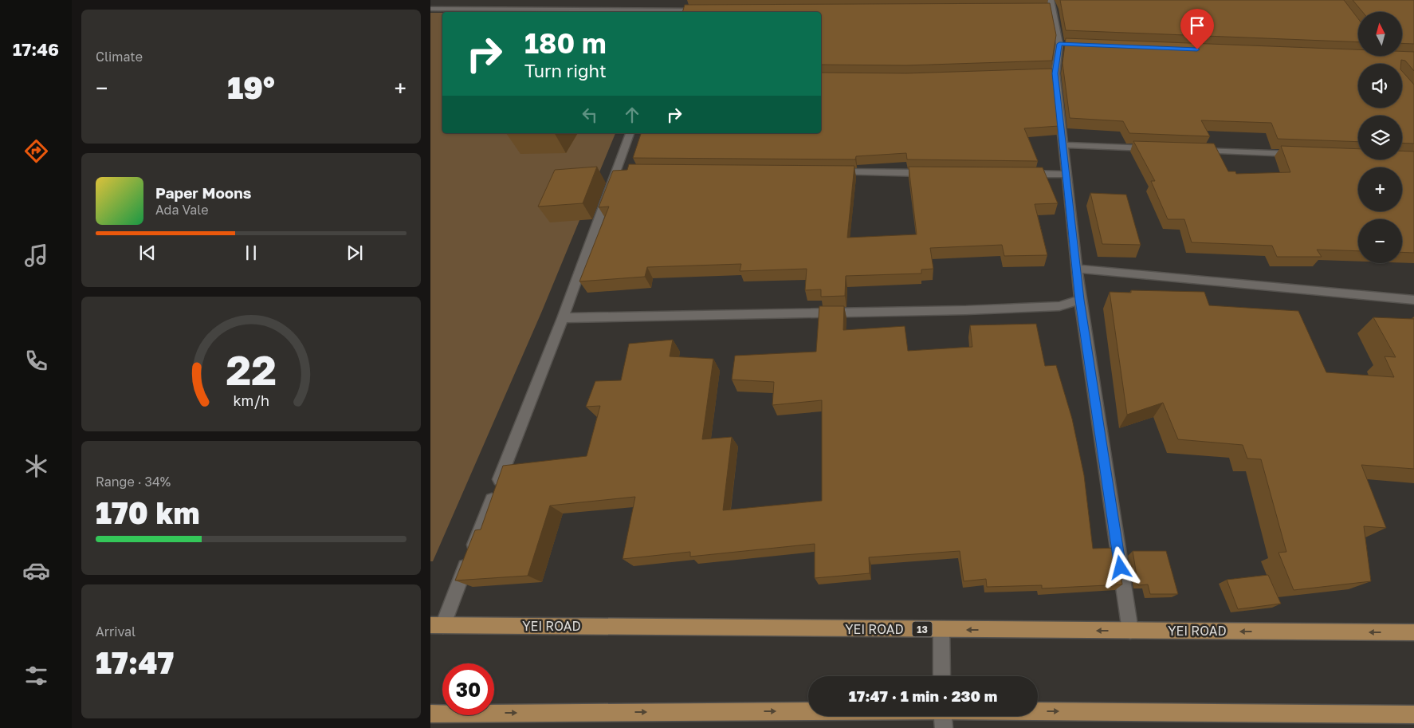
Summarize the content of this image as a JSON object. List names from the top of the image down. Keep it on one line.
{"streets":{"main road":["YEI ROAD","13"]},"north":"top","page":{"tabs":"17:46","tile":["Climate",["Range · 34%","170 km"],["Arrival","17:47"]],"map_buttons":["+","−"],"turn":["180 m","Turn right"],"heat":["−","19°","+"],"song":["Paper Moons","Ada Vale"],"limit":"30","trip":"17:47 · 1 min · 230 m","gauge":["22","km/h"]}}
